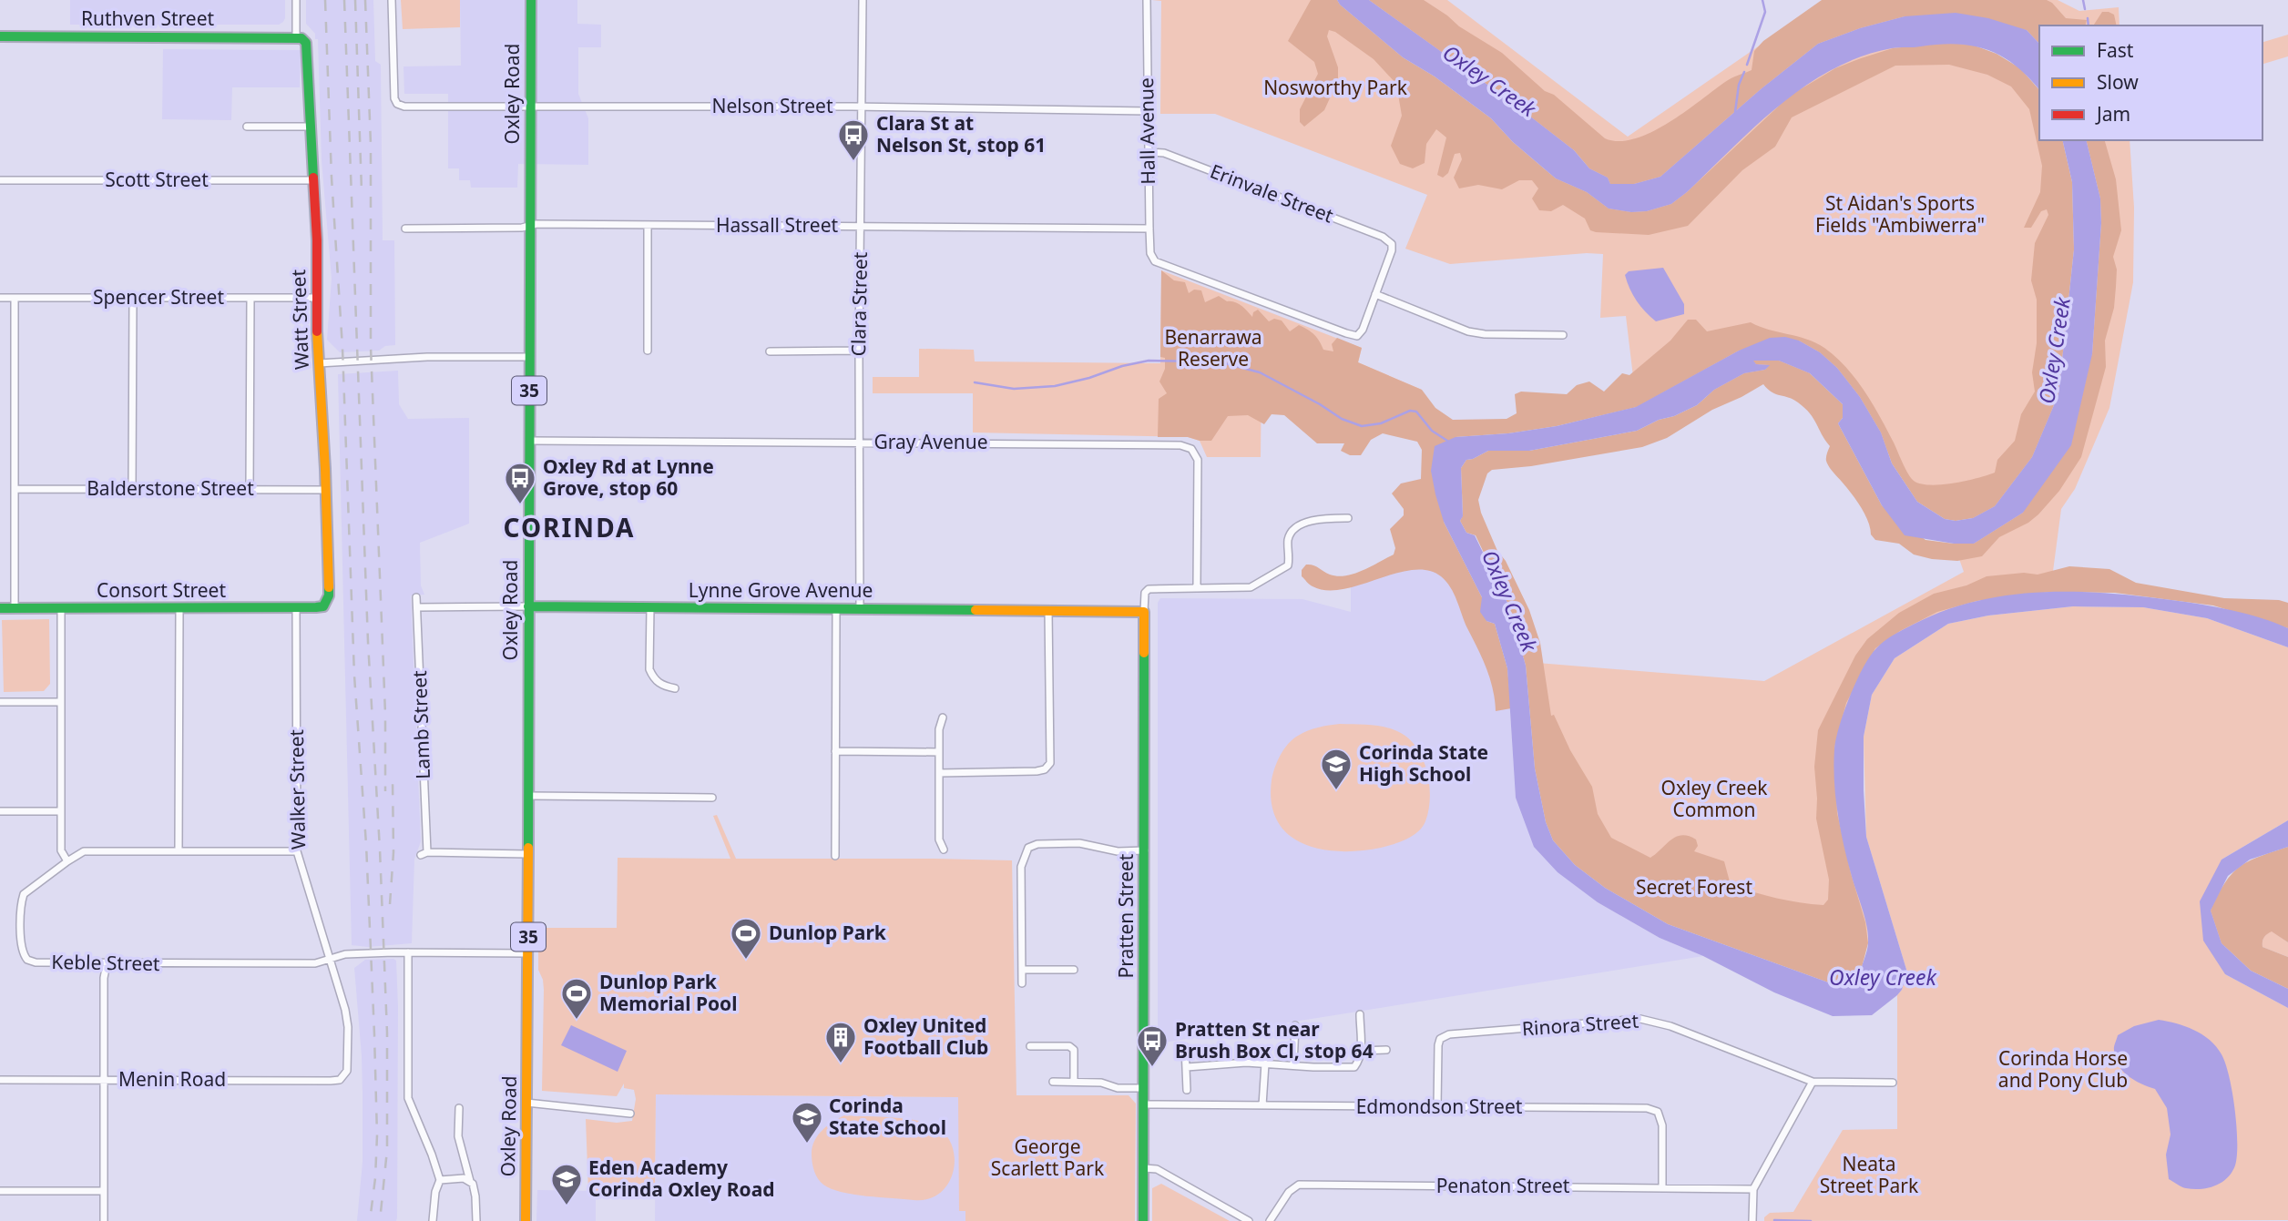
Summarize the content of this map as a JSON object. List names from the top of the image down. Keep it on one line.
{"streets":{"street":["Ruthven Street","Oxley Road","Nelson Street","Hall Avenue","Scott Street","Erinvale Street","Hassall Street","Spencer Street","Clara Street","Watt Street","35","Gray Avenue","Balderstone Street","Consort Street","Lynne Grove Avenue","Lamb Street","Walker Street","Pratten Street","Keble Street","Rinora Street","Menin Road","Edmondson Street","Penaton Street"]},"crossings":[["Ruthven Street","Watt Street"],["Oxley Road","Nelson Street"],["Oxley Road","Hassall Street"],["Oxley Road","Gray Avenue"],["Oxley Road","Lynne Grove Avenue"],["Oxley Road","Lamb Street"],["Oxley Road","Keble Street"],["Nelson Street","Hall Avenue"],["Nelson Street","Clara Street"],["Hall Avenue","Erinvale Street"],["Hall Avenue","Hassall Street"],["Scott Street","Watt Street"],["Hassall Street","Clara Street"],["Spencer Street","Watt Street"],["Clara Street","Gray Avenue"],["Clara Street","Lynne Grove Avenue"],["Watt Street","Balderstone Street"],["Watt Street","Consort Street"],["Consort Street","Walker Street"],["Lynne Grove Avenue","Lamb Street"],["Lynne Grove Avenue","Pratten Street"],["Walker Street","Keble Street"],["Walker Street","Menin Road"],["Pratten Street","Edmondson Street"],["Rinora Street","Edmondson Street"],["Edmondson Street","Penaton Street"]],"districts":["CORINDA"],"water":["Oxley Creek"],"parks":["Nosworthy Park","St Aidan's Sports Fields \"Ambiwerra\"","Benarrawa Reserve","Oxley Creek Common","Secret Forest","Corinda Horse and Pony Club","George Scarlett Park","Neata Street Park"],"places":{"bus stop":["Clara St at Nelson St, stop 61","Oxley Rd at Lynne Grove, stop 60","Pratten St near Brush Box Cl, stop 64"],"school or university":["Corinda State High School","Corinda State School","Eden Academy Corinda Oxley Road"],"sports":["Dunlop Park","Dunlop Park Memorial Pool"],"building":["Oxley United Football Club"]},"legend":["Fast","Slow","Jam"]}
